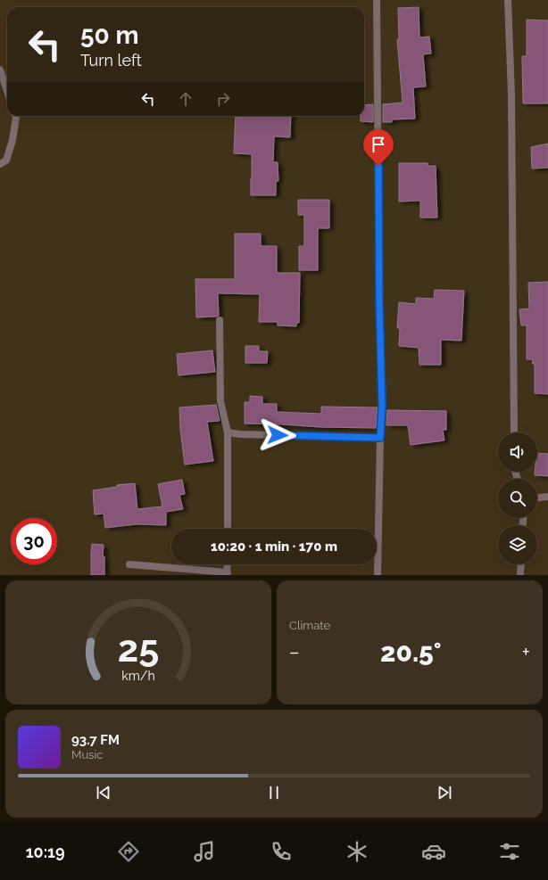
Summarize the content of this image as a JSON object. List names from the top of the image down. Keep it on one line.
{"page":{"turn":["50 m","Turn left"],"limit":"30","trip":"10:20 · 1 min · 170 m","tile":"Climate","heat":["−","20.5°","+"],"song":["93.7 FM","Music"],"tabs":"10:19","gauge":["25","km/h"]}}
